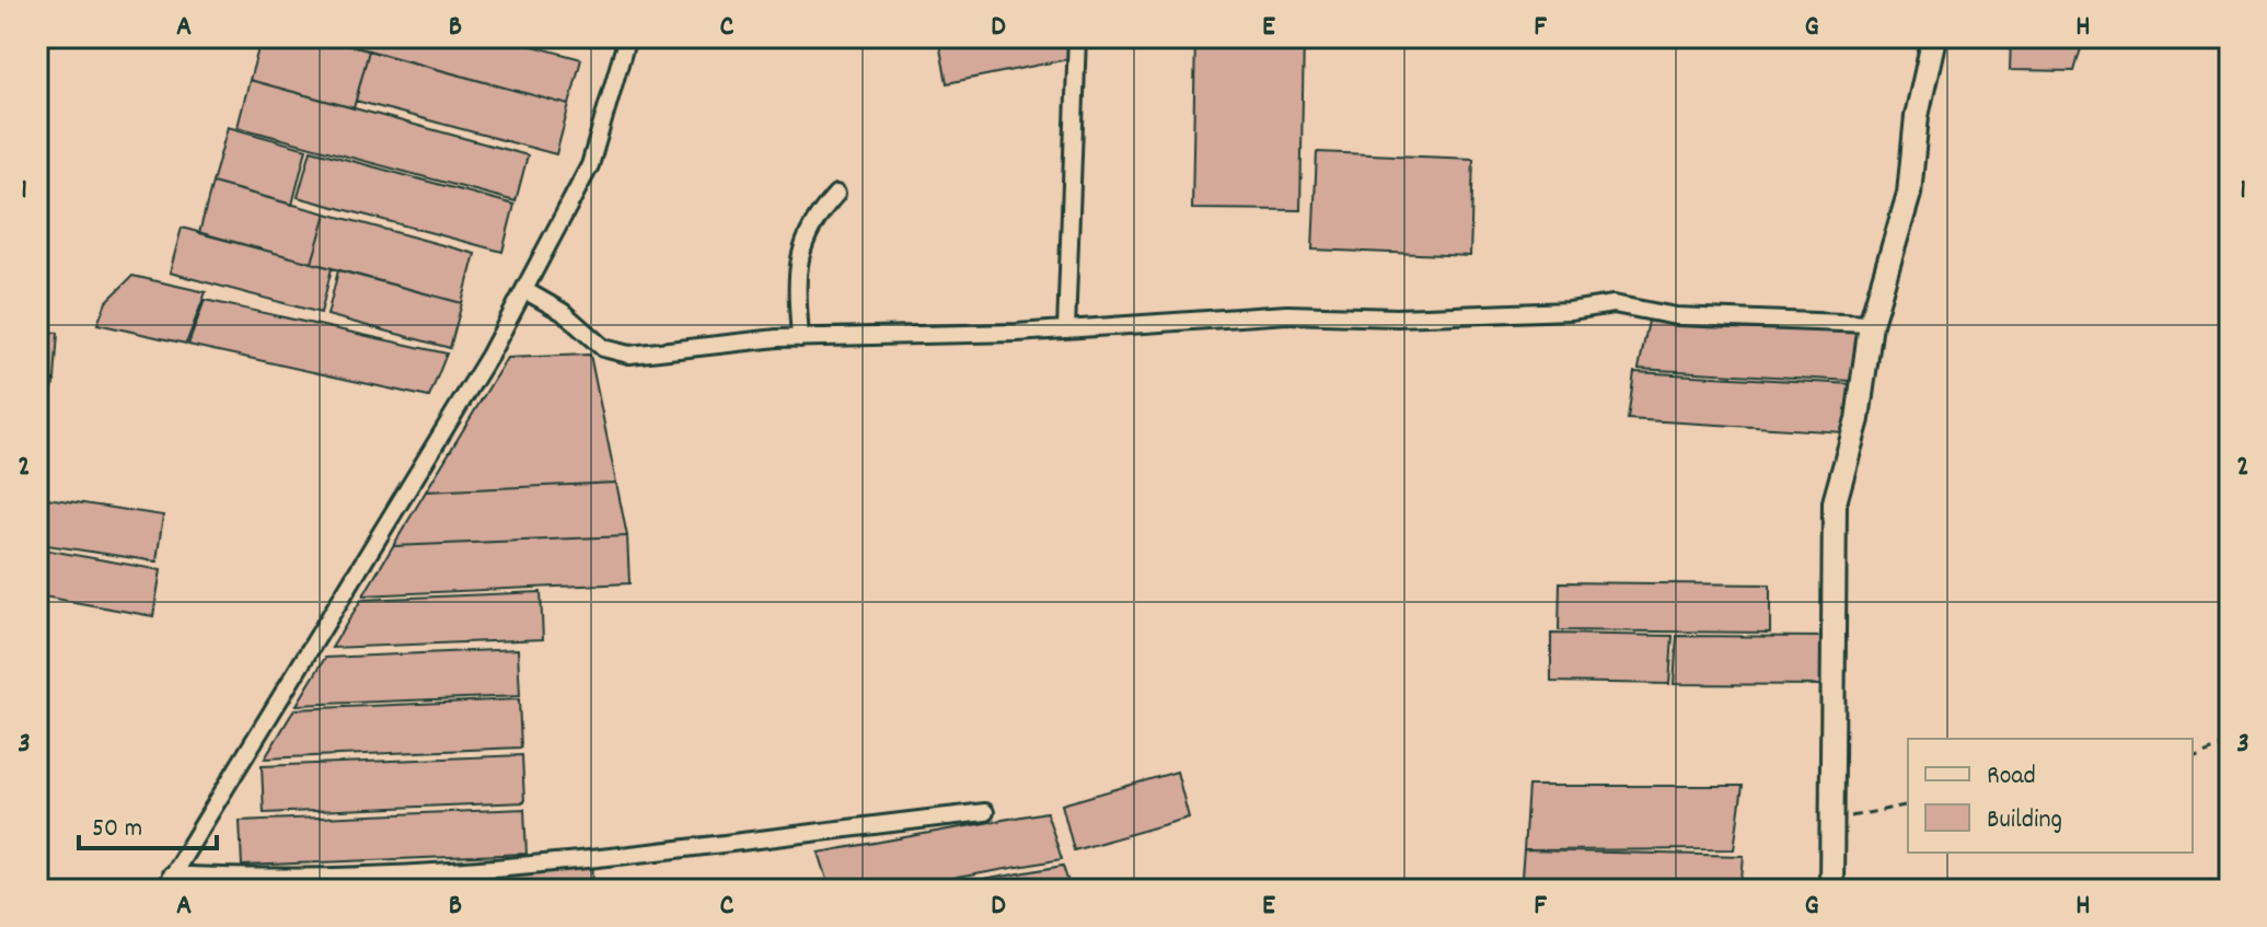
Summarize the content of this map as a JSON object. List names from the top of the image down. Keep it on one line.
{"legend":["Road","Building"],"scale_bar":"50 m","grid":{"columns":["A","B","C","D","E","F","G","H"],"rows":["1","2","3"]}}
